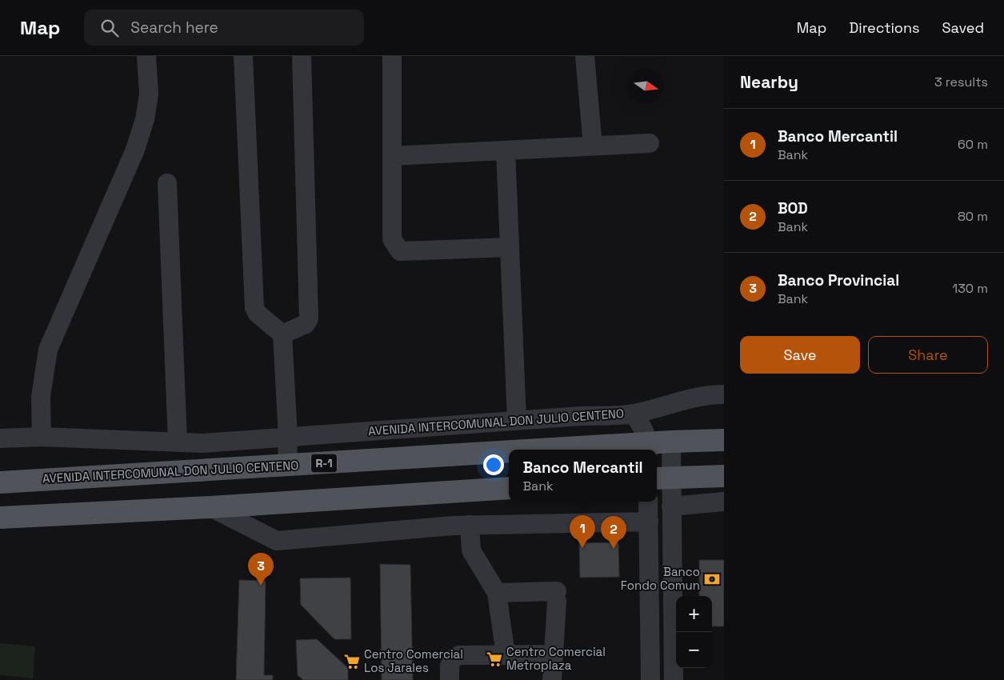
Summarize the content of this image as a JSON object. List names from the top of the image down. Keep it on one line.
{"streets":{"main road":["AVENIDA INTERCOMUNAL DON JULIO CENTENO","R-1"]},"places":{"bank":["Banco Fondo Comun"],"supermarket":["Centro Comercial Metroplaza","Centro Comercial Los Jarales"]},"north":"right","page":{"header":"Map","search":"Search here","nav":["Map","Directions","Saved"],"heading":["Nearby","3 results"],"list":[{"mark":"1","name":"Banco Mercantil","note":"Bank","value":"60 m"},{"mark":"2","name":"BOD","note":"Bank","value":"80 m"},{"mark":"3","name":"Banco Provincial","note":"Bank","value":"130 m"}],"buttons":["Save","Share"],"popup":["Banco Mercantil","Bank"],"pins":["1","2","3"],"map_buttons":["+","−"]}}
